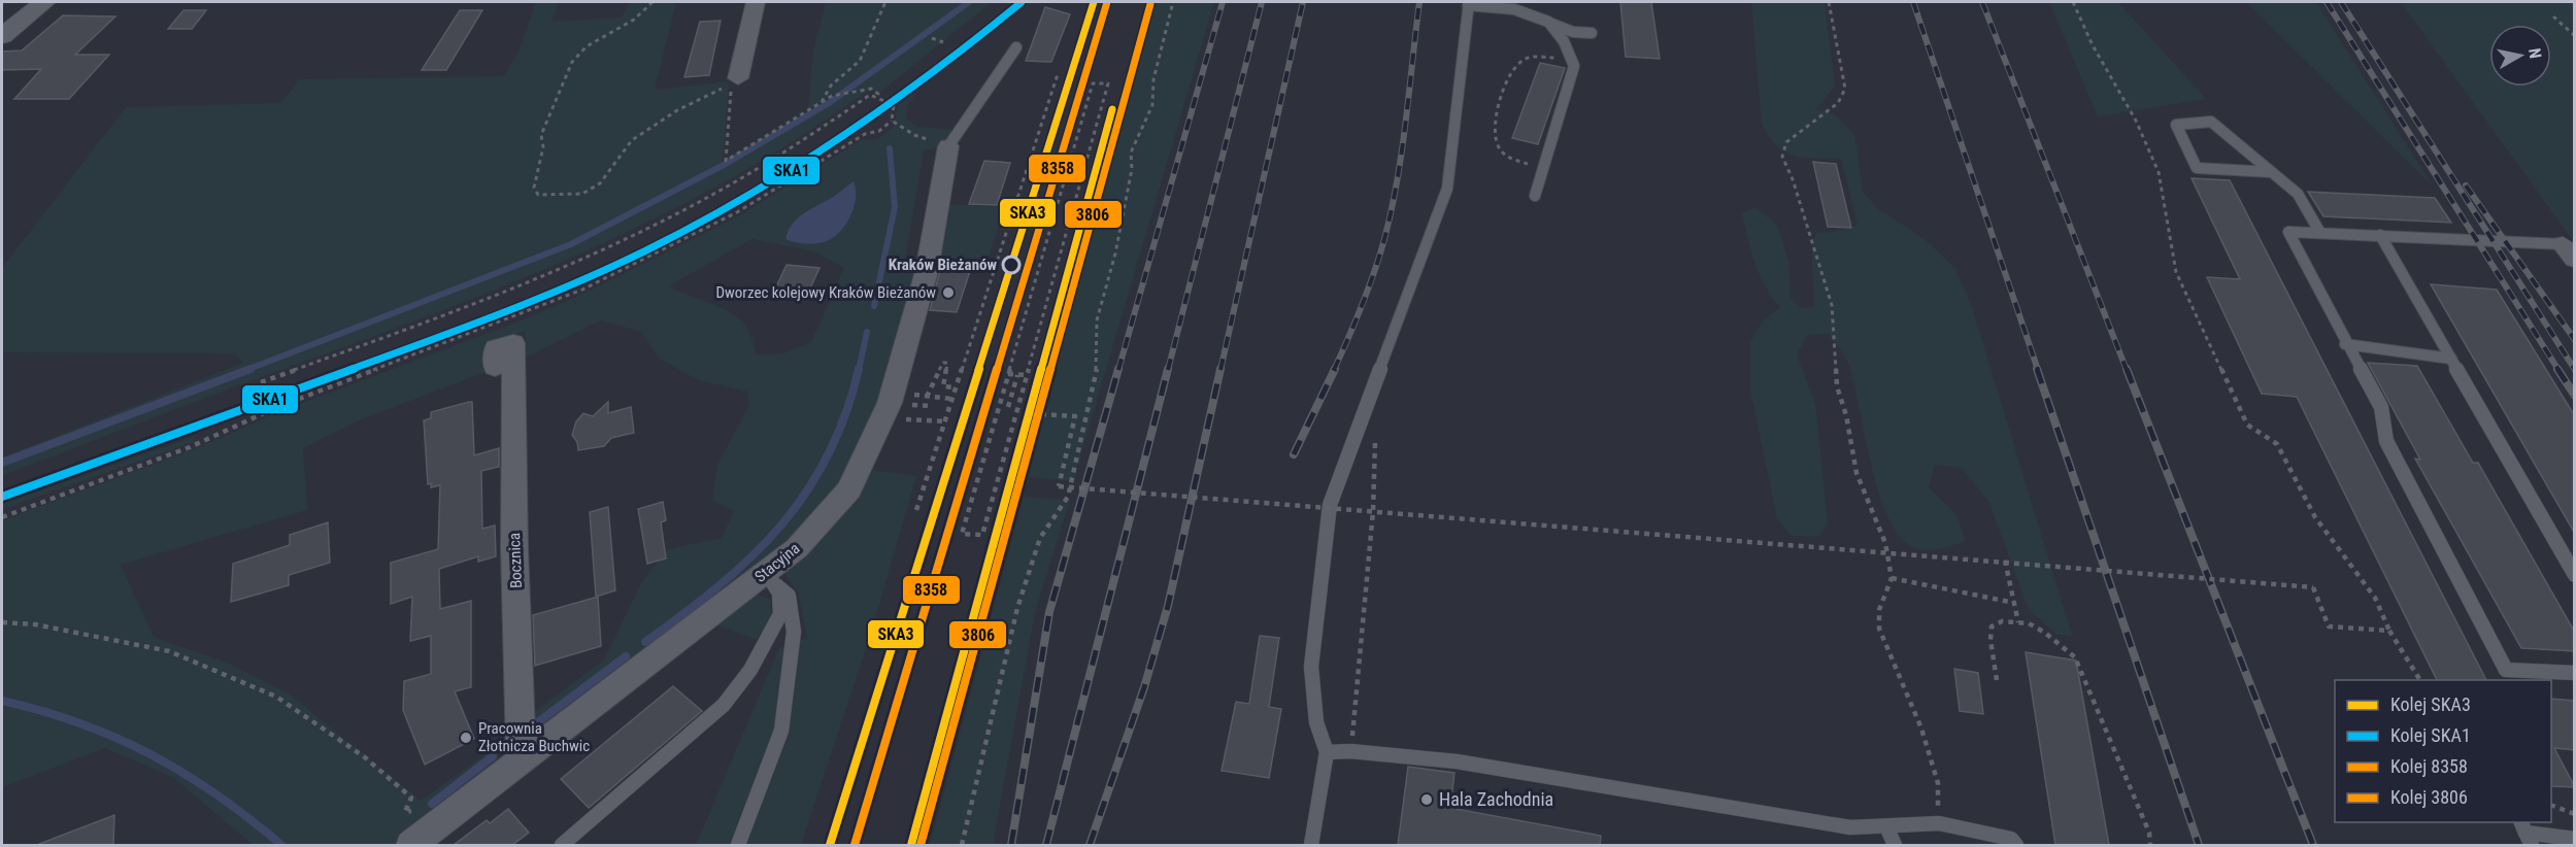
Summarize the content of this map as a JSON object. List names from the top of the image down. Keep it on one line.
{"streets":{"street":["Bocznica","Stacyjna"]},"crossings":[["Bocznica","Stacyjna"]],"places":["Kraków Bieżanów","Dworzec kolejowy Kraków Bieżanów","Pracownia Złotnicza Buchwic","Hala Zachodnia"],"lines":["rail line SKA3","rail line SKA1","rail line 8358","rail line 3806"],"legend":["Kolej SKA3","Kolej SKA1","Kolej 8358","Kolej 3806"],"north":"right"}
